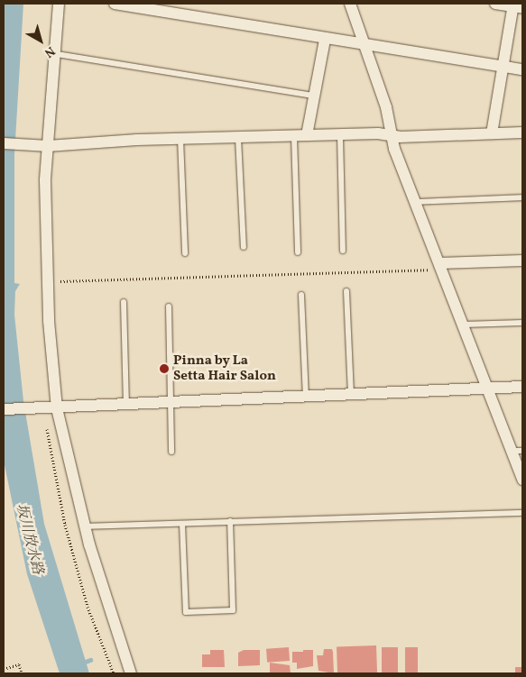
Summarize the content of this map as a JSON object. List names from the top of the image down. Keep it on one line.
{"water":["坂川放水路"],"places":["Pinna by La Setta Hair Salon"],"north":"bottom right"}
